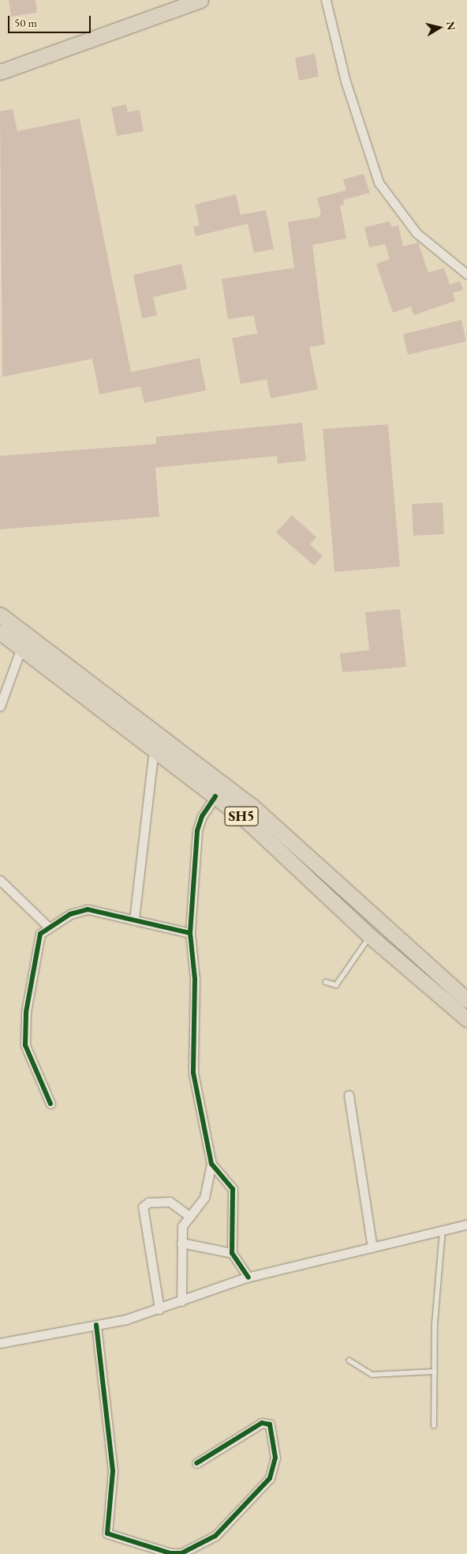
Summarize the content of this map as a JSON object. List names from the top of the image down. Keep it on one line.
{"streets":{"main road":["SH5"]},"scale_bar":"50 m","north":"right"}
